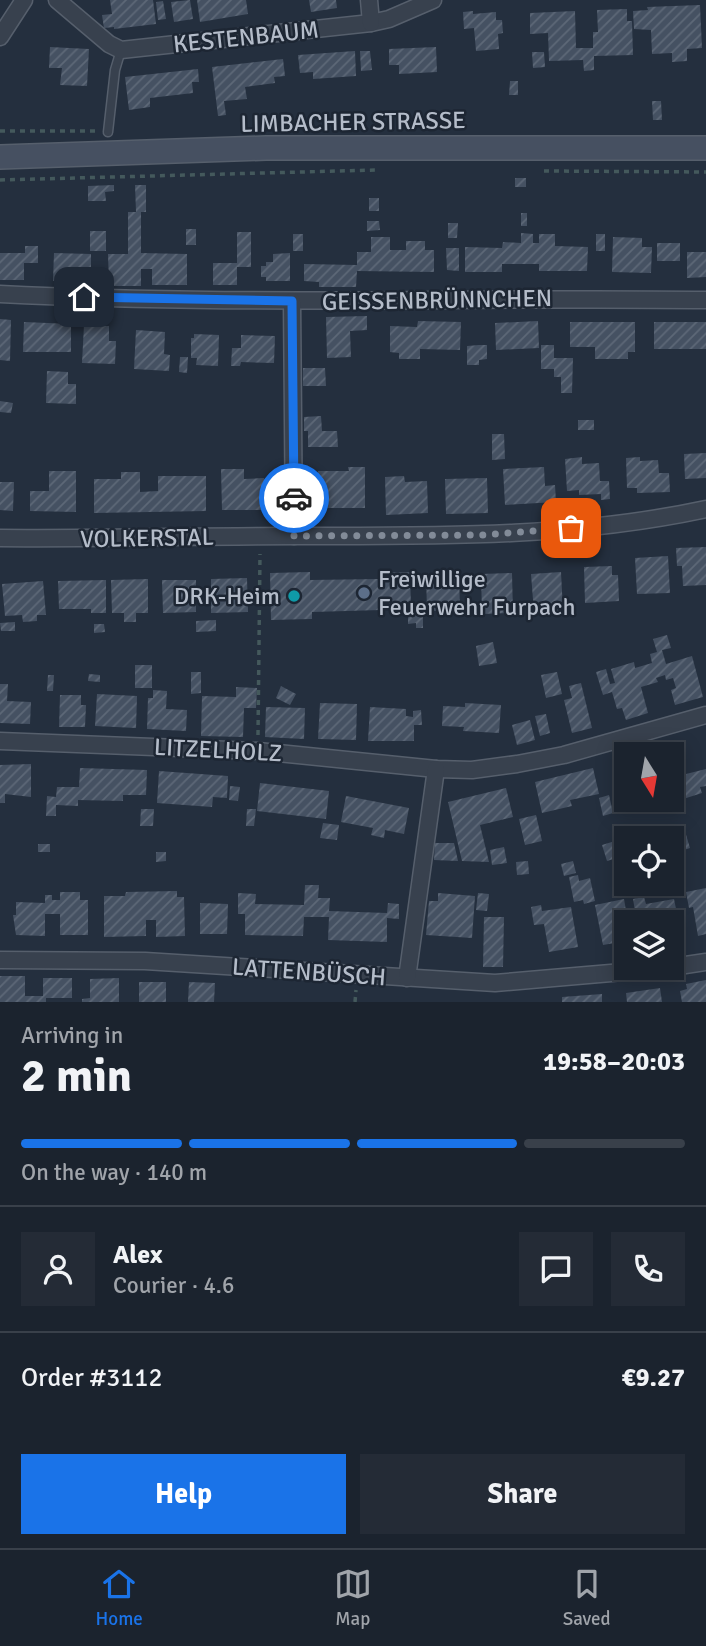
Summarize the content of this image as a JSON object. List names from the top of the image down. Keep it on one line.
{"streets":{"main road":["LIMBACHER STRASSE"],"street":["KESTENBAUM","GEISSENBRÜNNCHEN","VOLKERSTAL","LITZELHOLZ","LATTENBÜSCH"]},"crossings":[["LITZELHOLZ","LATTENBÜSCH"]],"places":["Freiwillige Feuerwehr Furpach","DRK-Heim"],"north":"bottom","page":{"heading":["2 min","Arriving in","19:58–20:03"],"panel":["Alex","Courier · 4.6","Order #3112","€9.27"],"bar":"On the way · 140 m","buttons":["Help","Share"],"tabs":["Home","Map","Saved"]}}
